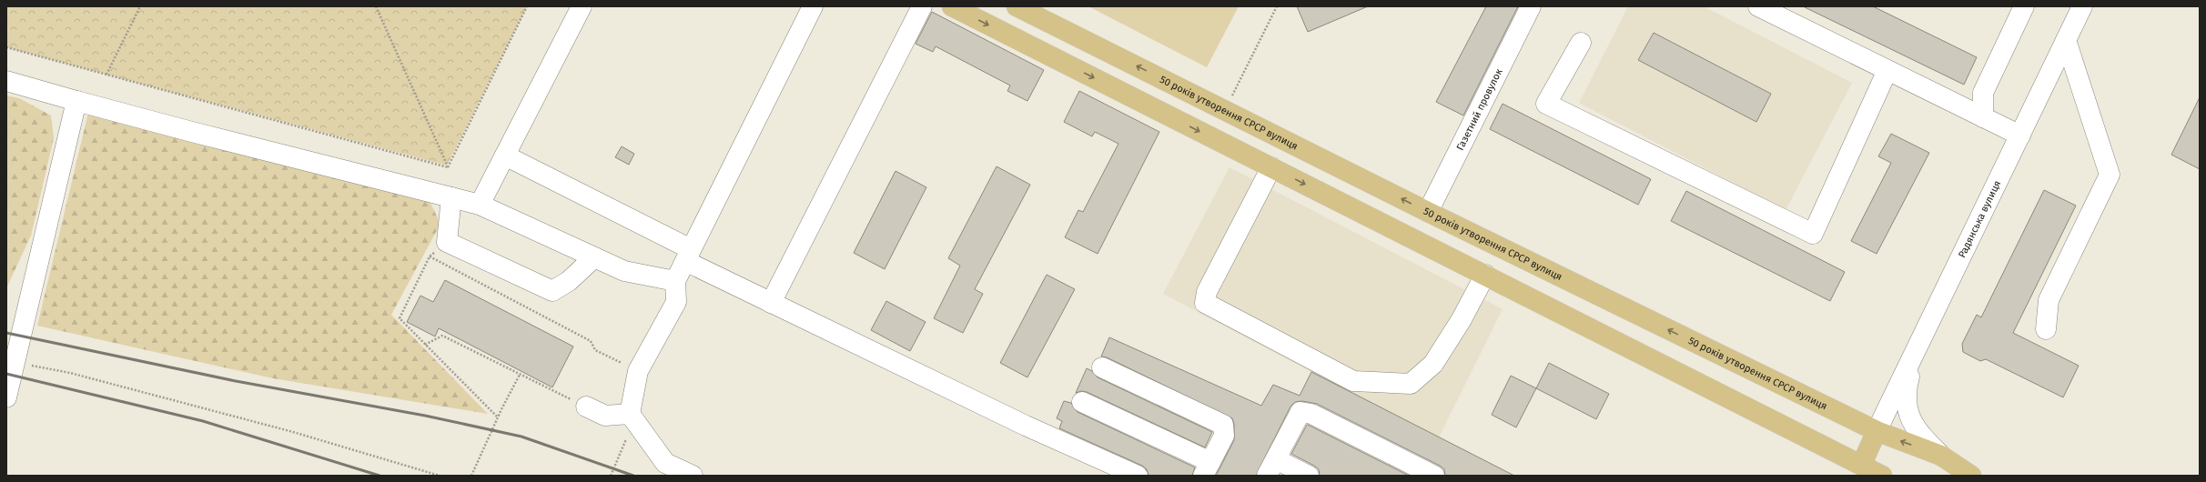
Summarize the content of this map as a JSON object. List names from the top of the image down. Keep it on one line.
{"streets":{"main road":["50 років утворення СРСР вулиця"],"street":["Газетний провулок","Радянська вулиця"]},"crossings":[["Газетний провулок","50 років утворення СРСР вулиця"],["50 років утворення СРСР вулиця","Радянська вулиця"]]}
